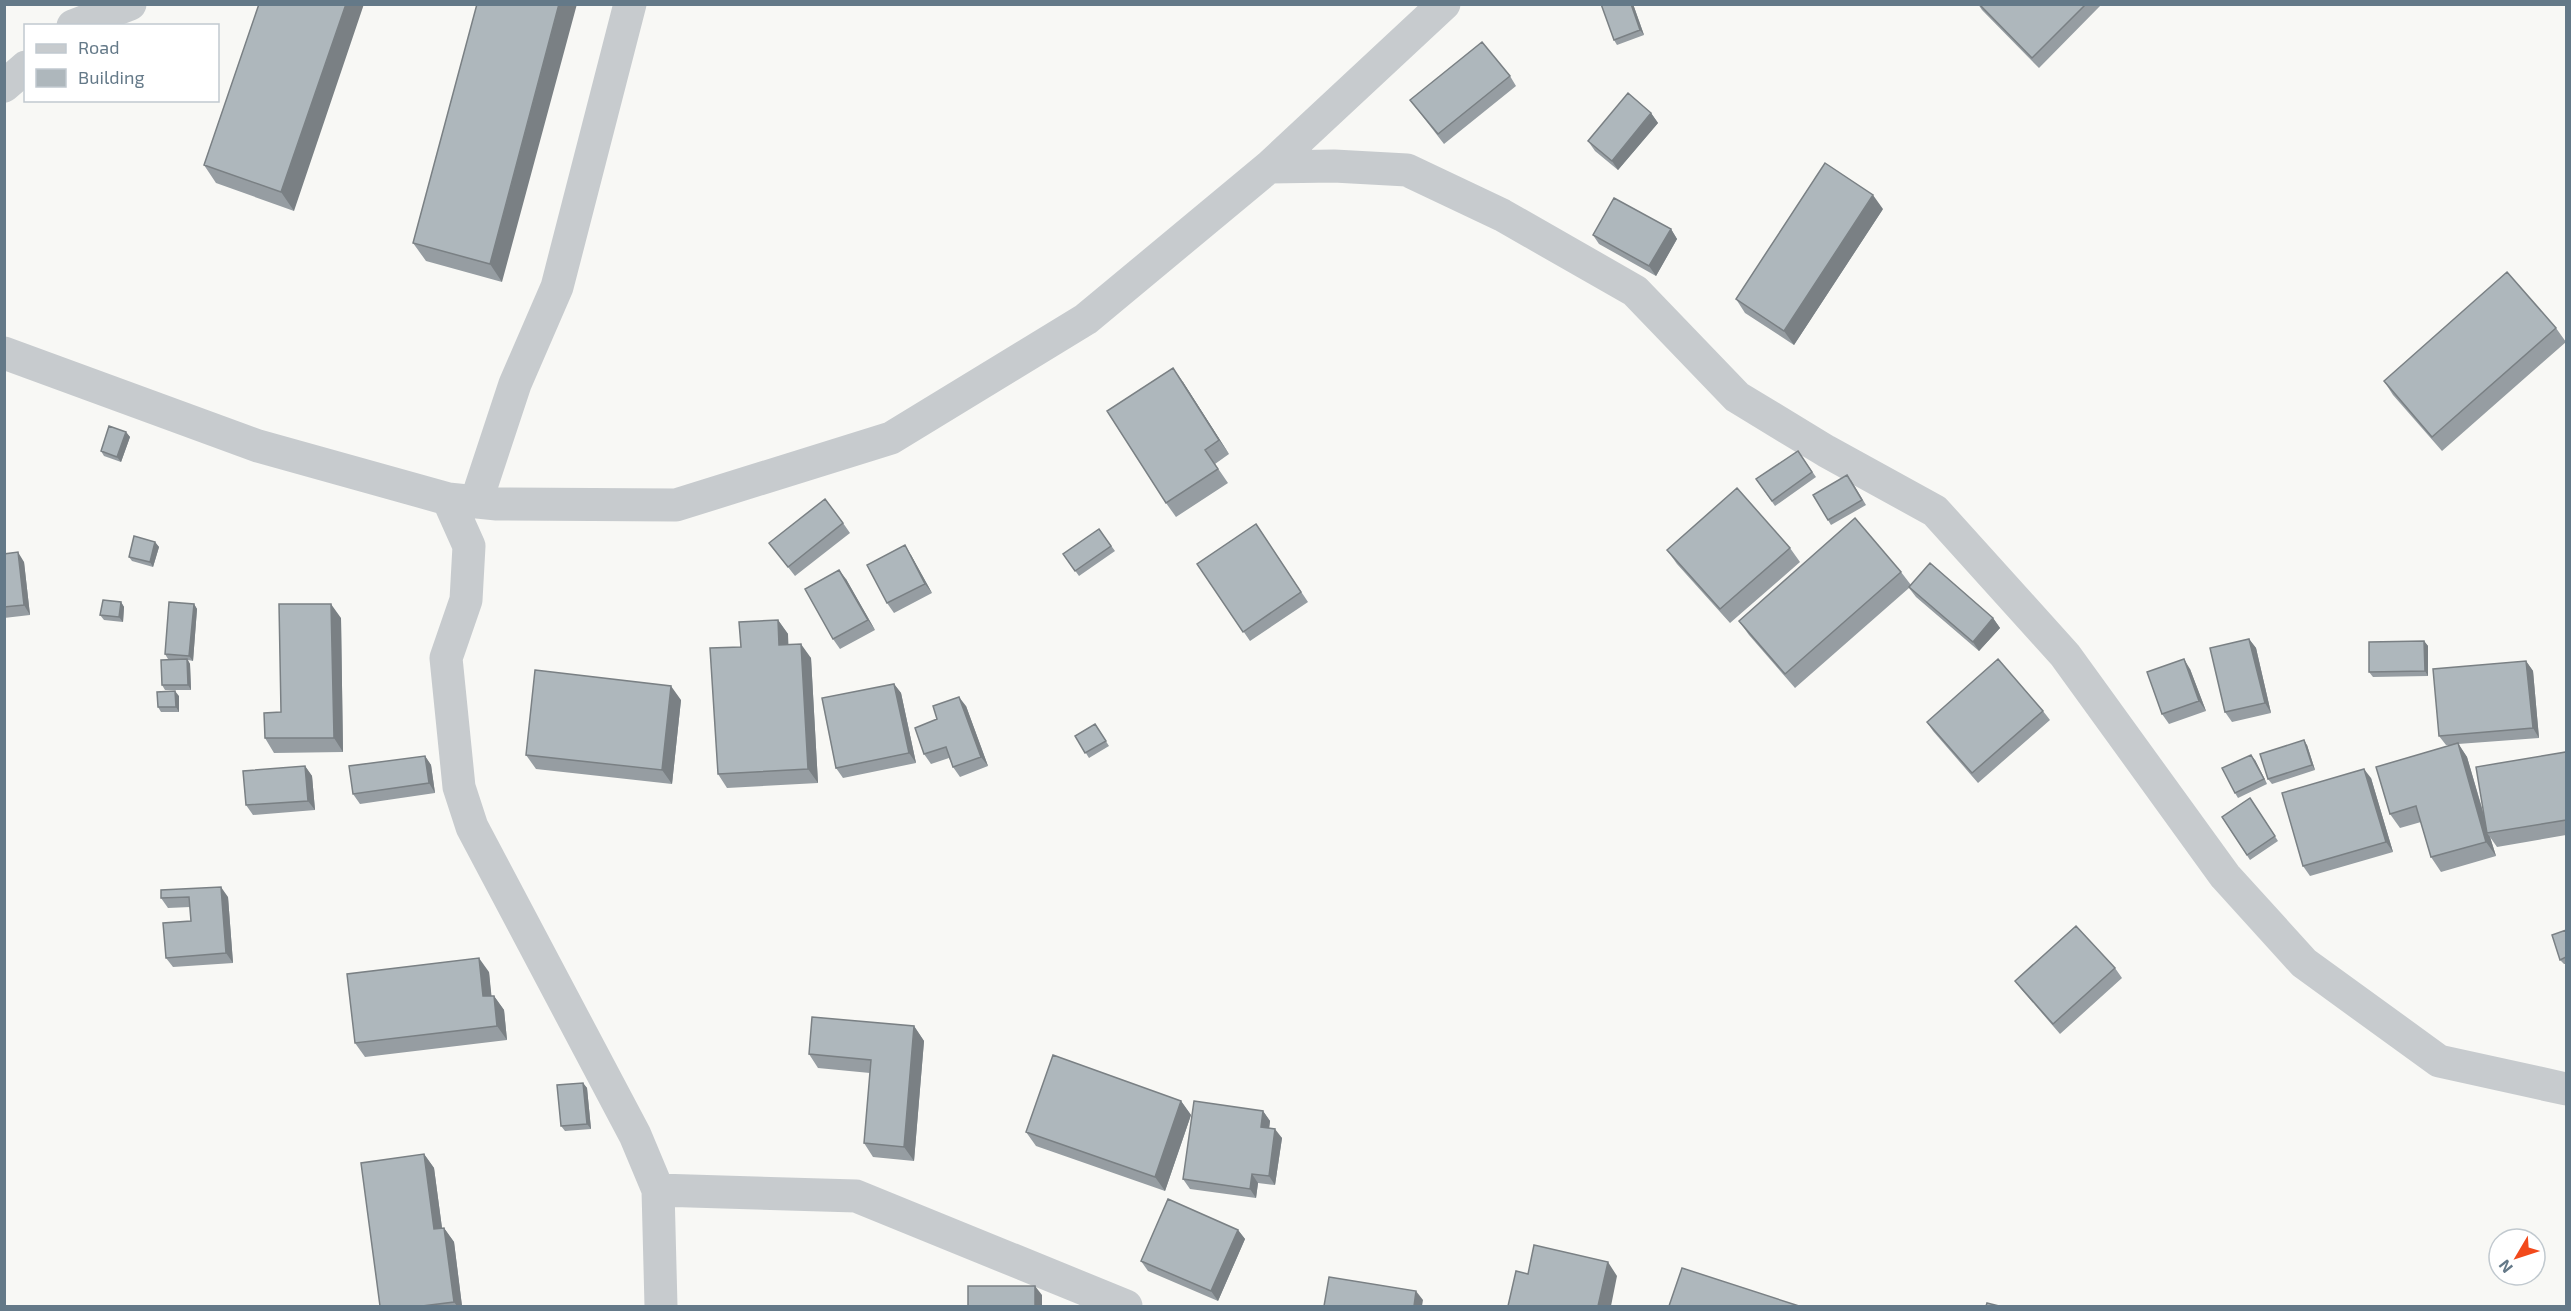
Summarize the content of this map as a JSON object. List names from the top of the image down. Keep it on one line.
{"legend":["Road","Building"],"north":"bottom left"}
